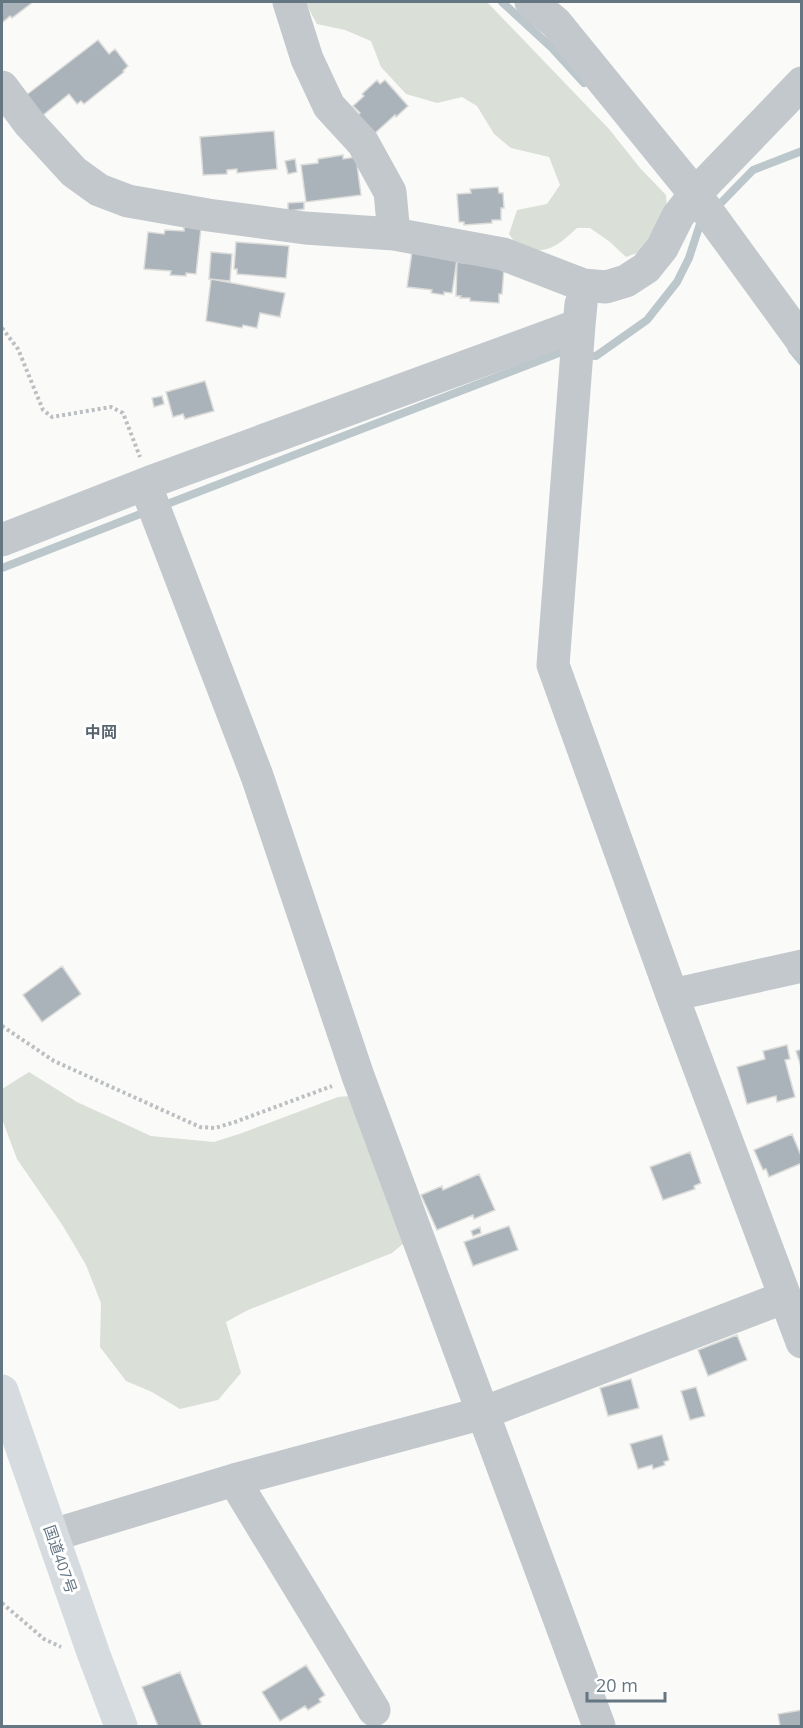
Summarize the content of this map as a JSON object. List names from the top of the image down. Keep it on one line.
{"streets":{"highway":["国道407号"]},"districts":["中岡"],"scale_bar":"20 m"}
